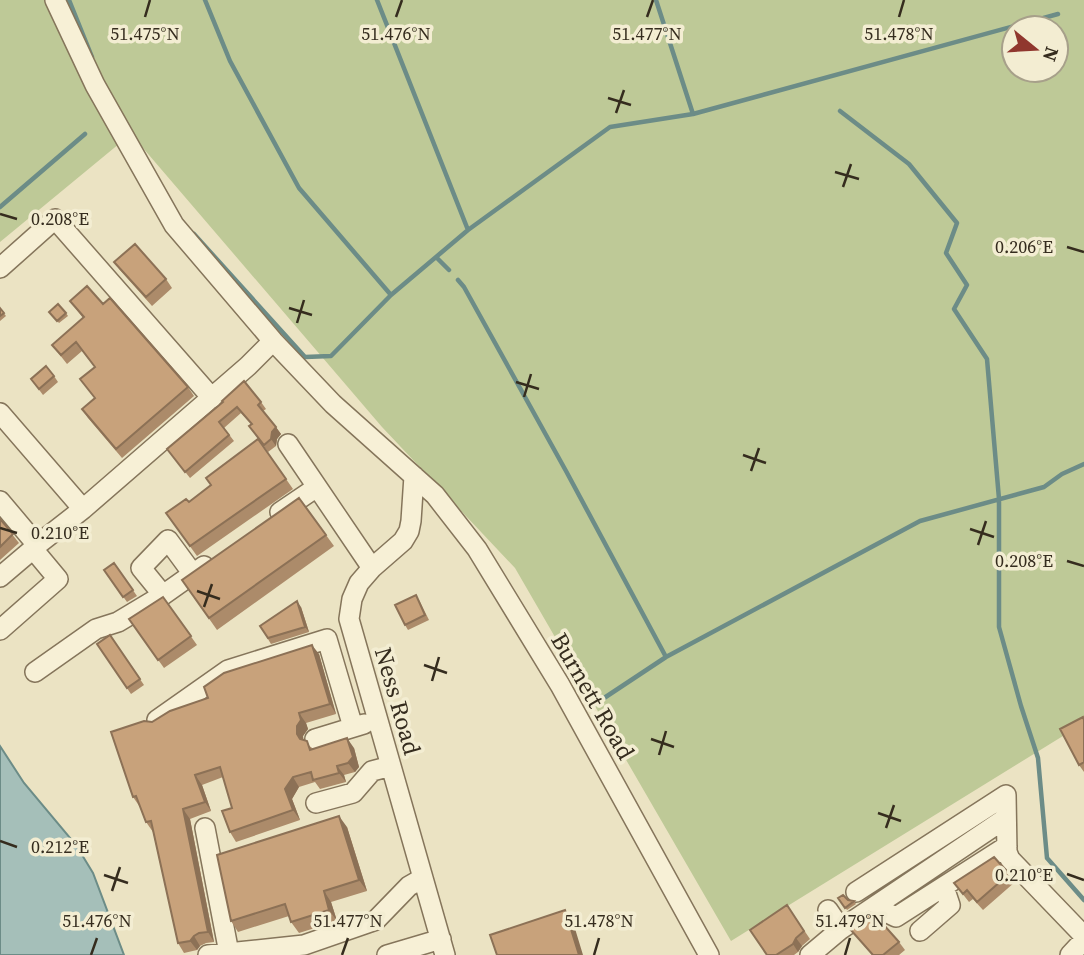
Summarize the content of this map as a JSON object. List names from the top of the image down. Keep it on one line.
{"streets":{"street":["Burnett Road","Ness Road"]},"crossings":[["Burnett Road","Ness Road"]],"north":"right","coordinates":["51.475°N","51.476°N","51.477°N","51.478°N","0.208°E","0.206°E","0.210°E","0.212°E","51.479°N"]}
